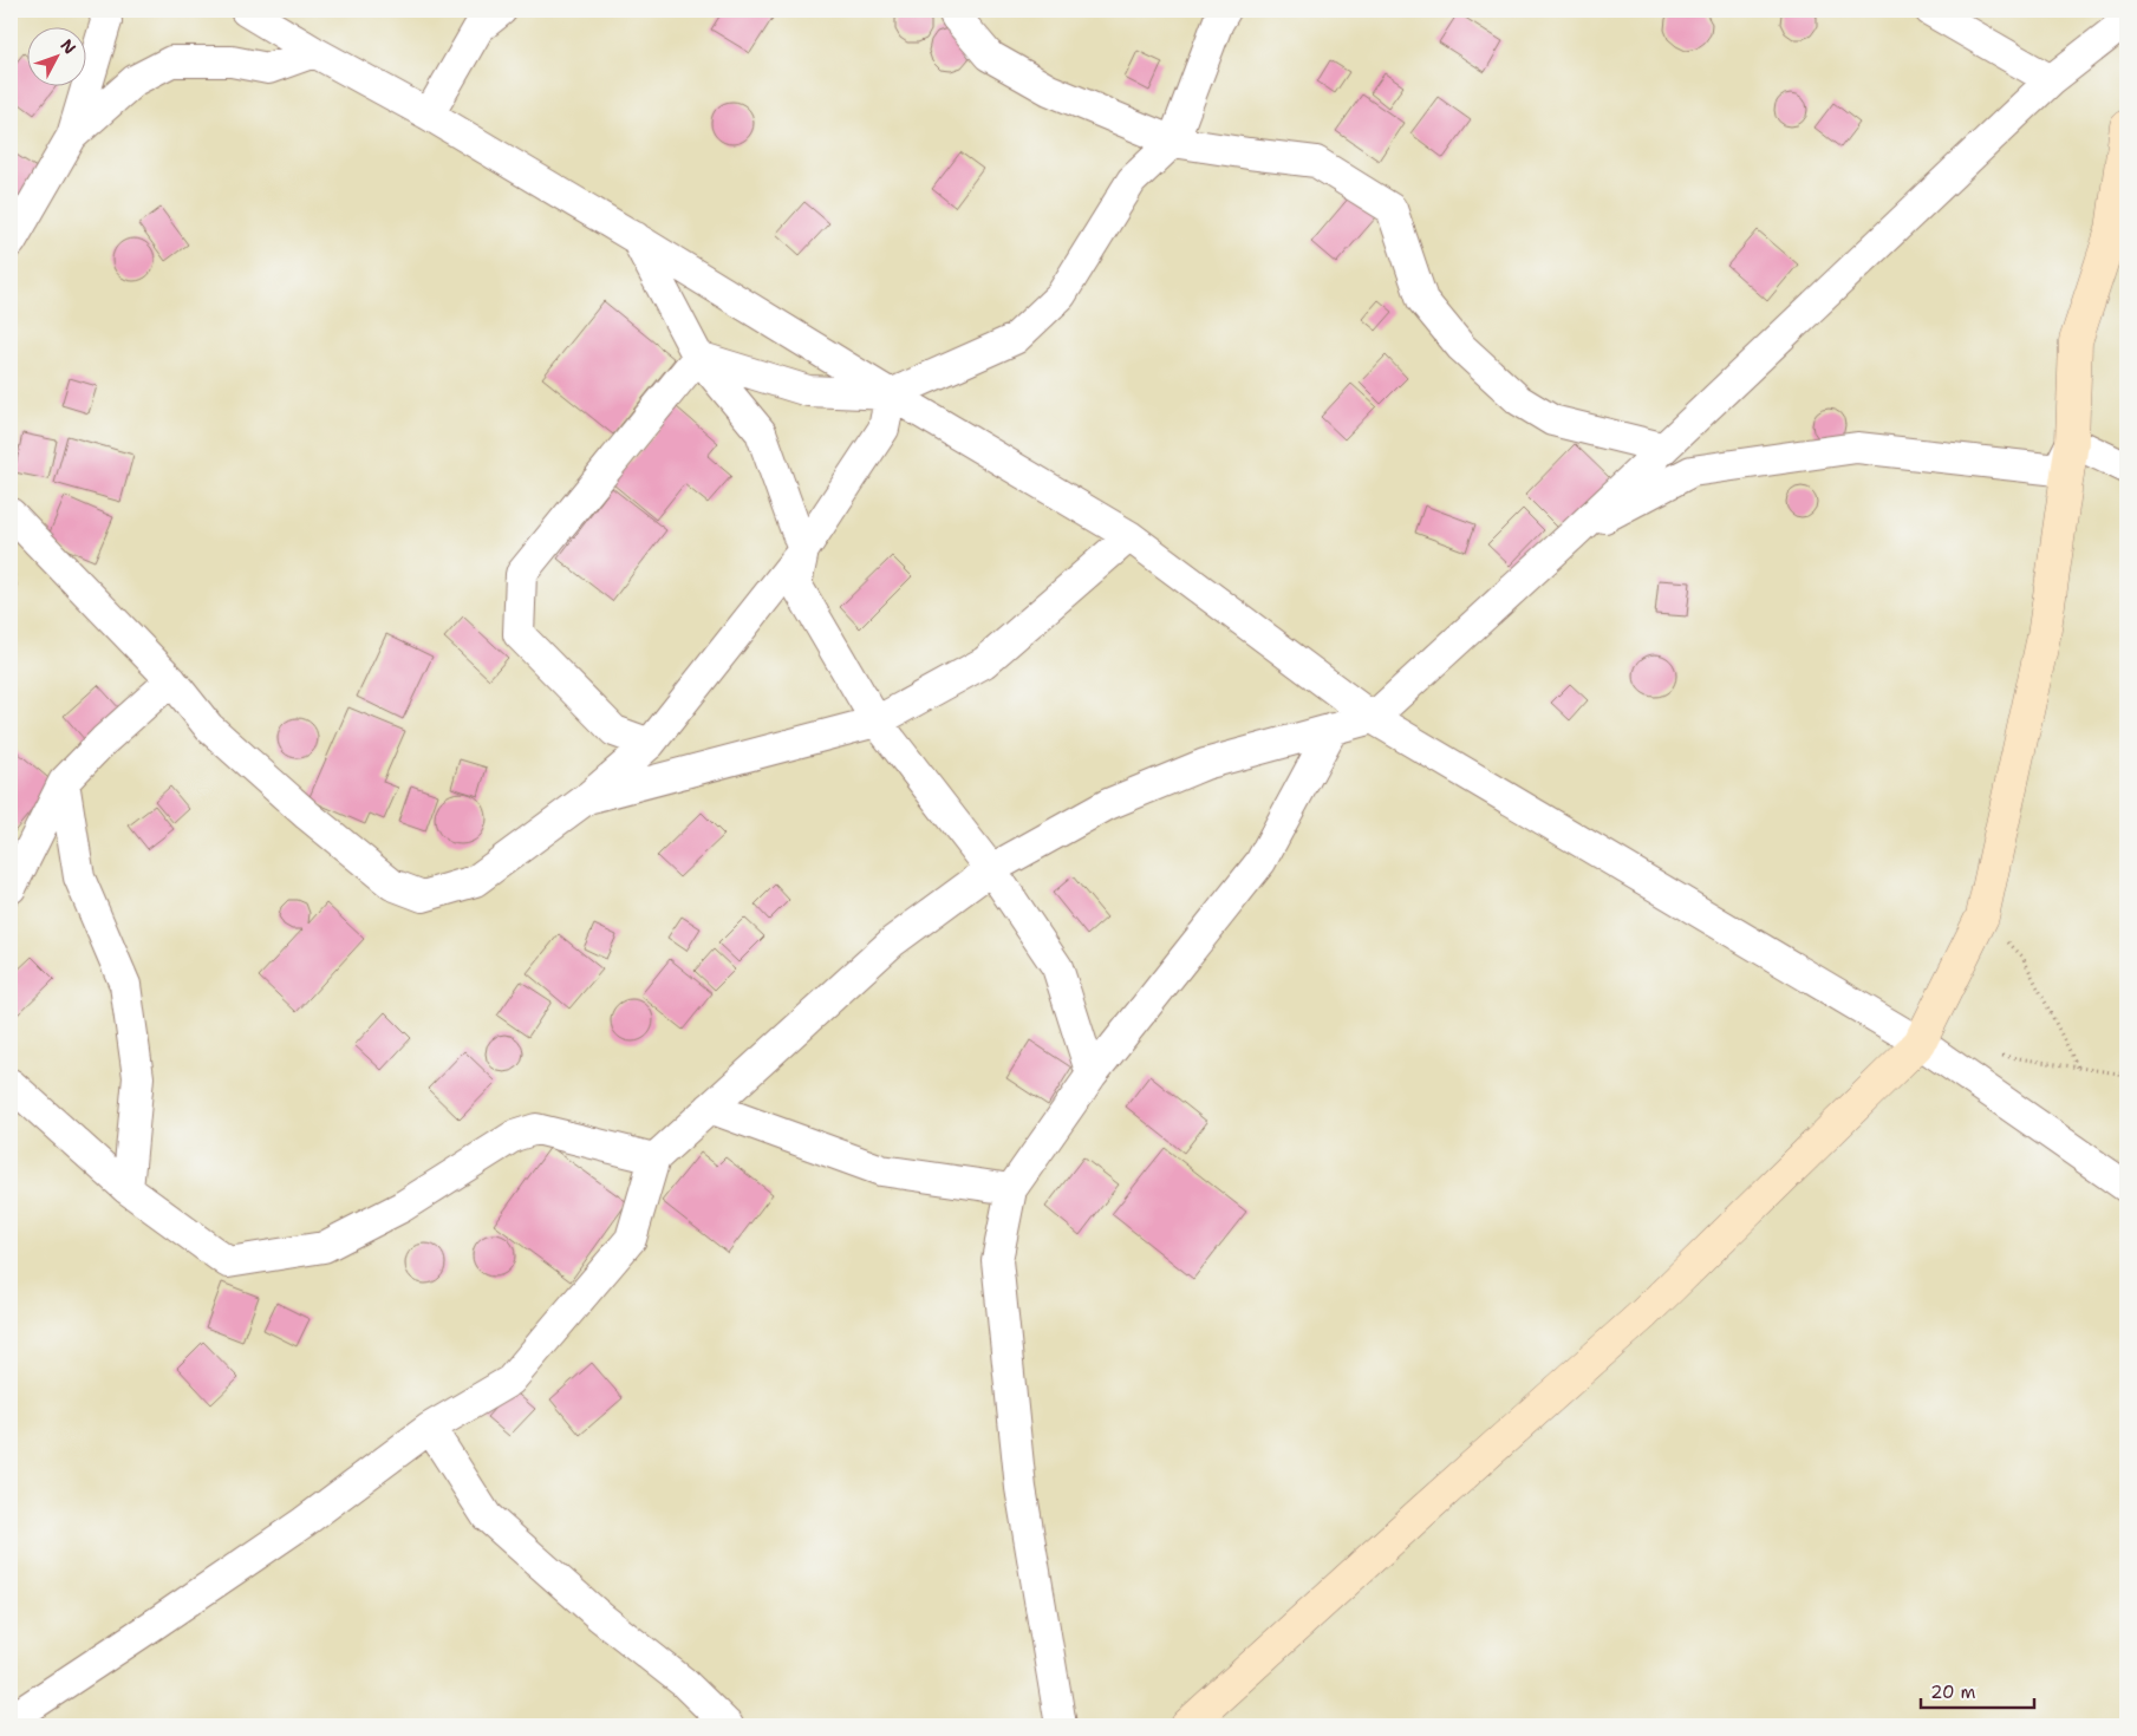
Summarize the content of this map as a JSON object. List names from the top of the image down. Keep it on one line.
{"scale_bar":"20 m","north":"top right"}
